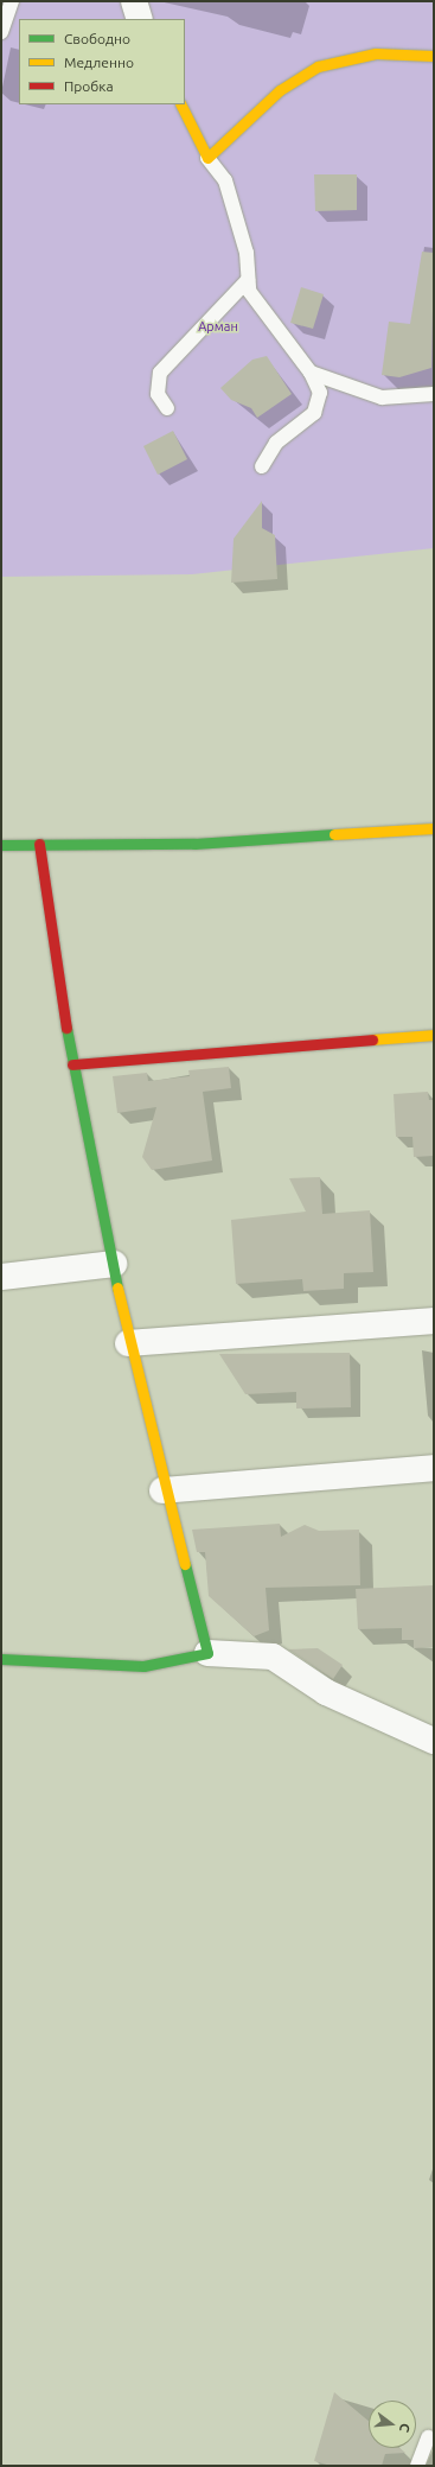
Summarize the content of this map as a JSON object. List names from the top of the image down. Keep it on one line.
{"parks":["Арман"],"legend":["Свободно","Медленно","Пробка"],"north":"right"}
